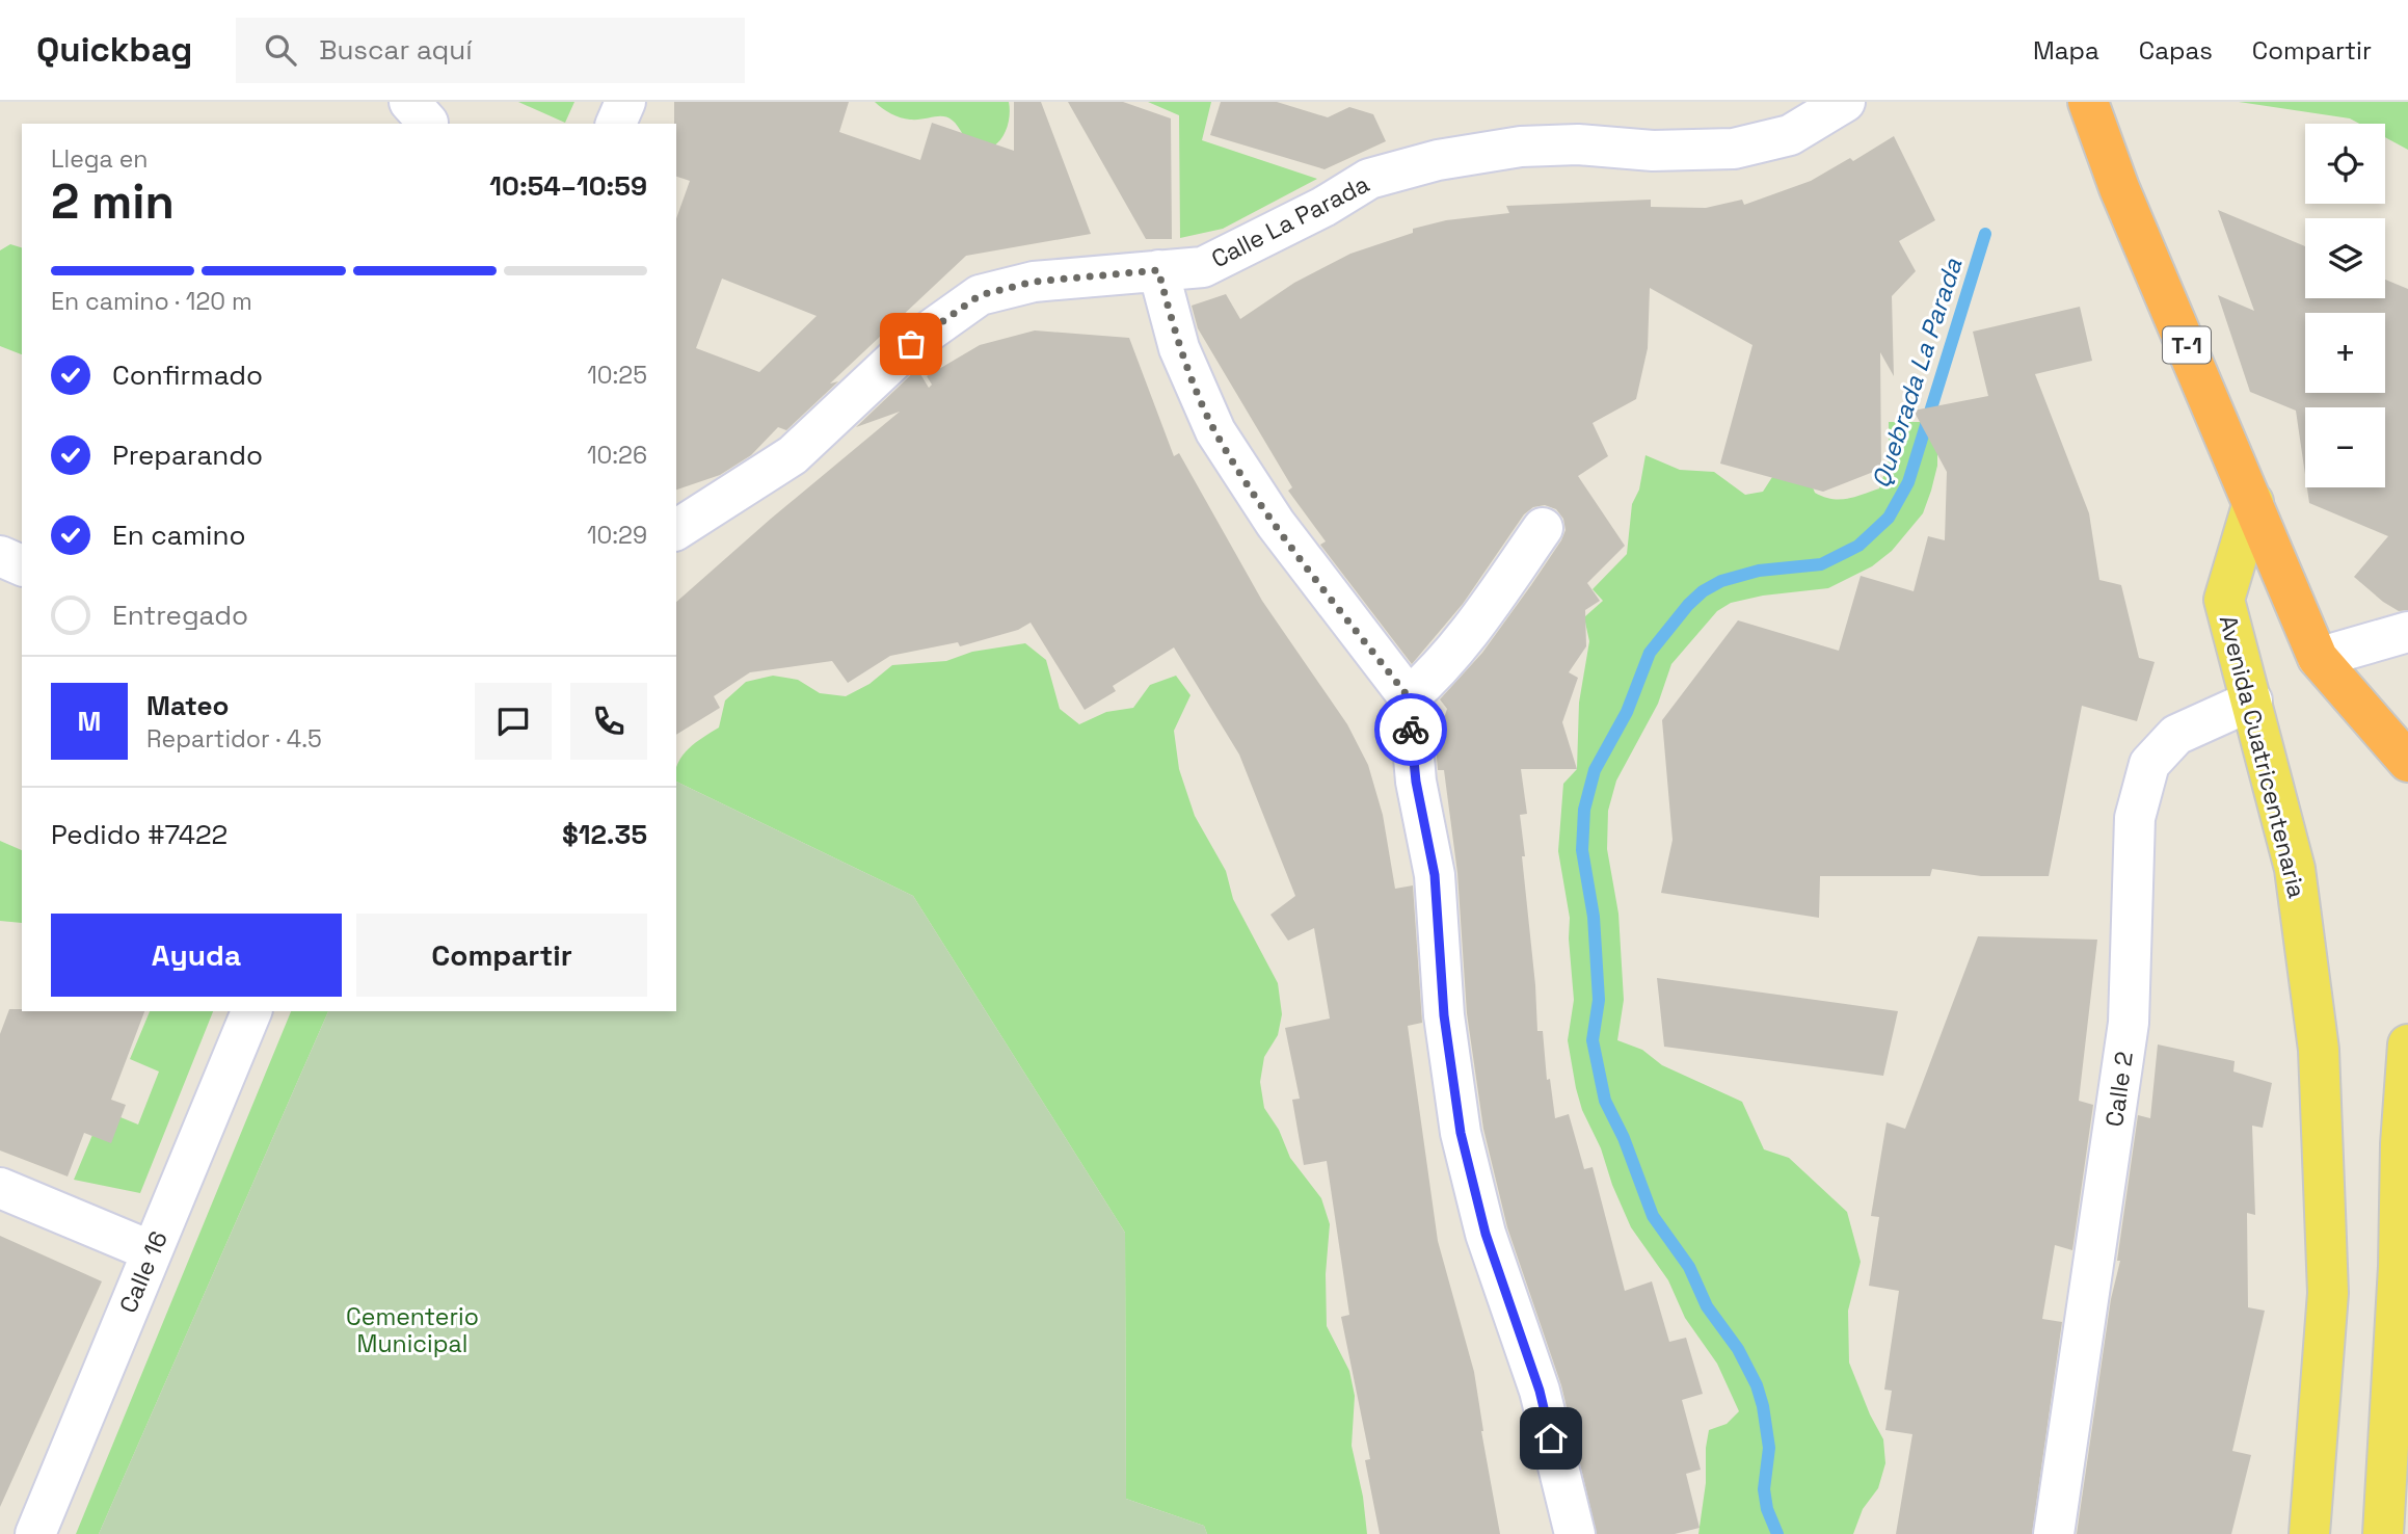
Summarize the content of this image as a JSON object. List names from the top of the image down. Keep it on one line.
{"streets":{"highway":["T-1"],"main road":["Avenida Cuatricentenaria"],"street":["Calle La Parada","Calle 2","Calle 16"]},"crossings":[["T-1","Avenida Cuatricentenaria"],["Avenida Cuatricentenaria","Calle 2"]],"water":["Quebrada La Parada"],"parks":["Cementerio Municipal"],"page":{"header":"Quickbag","search":"Buscar aquí","nav":["Mapa","Capas","Compartir"],"map_buttons":["+","−"],"heading":["2 min","Llega en","10:54–10:59"],"panel":["Mateo","Repartidor · 4.5","Pedido #7422","$12.35"],"bar":"En camino · 120 m","list":[["Confirmado","10:25"],["Preparando","10:26"],["En camino","10:29"],"Entregado"],"round":"M","buttons":["Ayuda","Compartir"]}}
